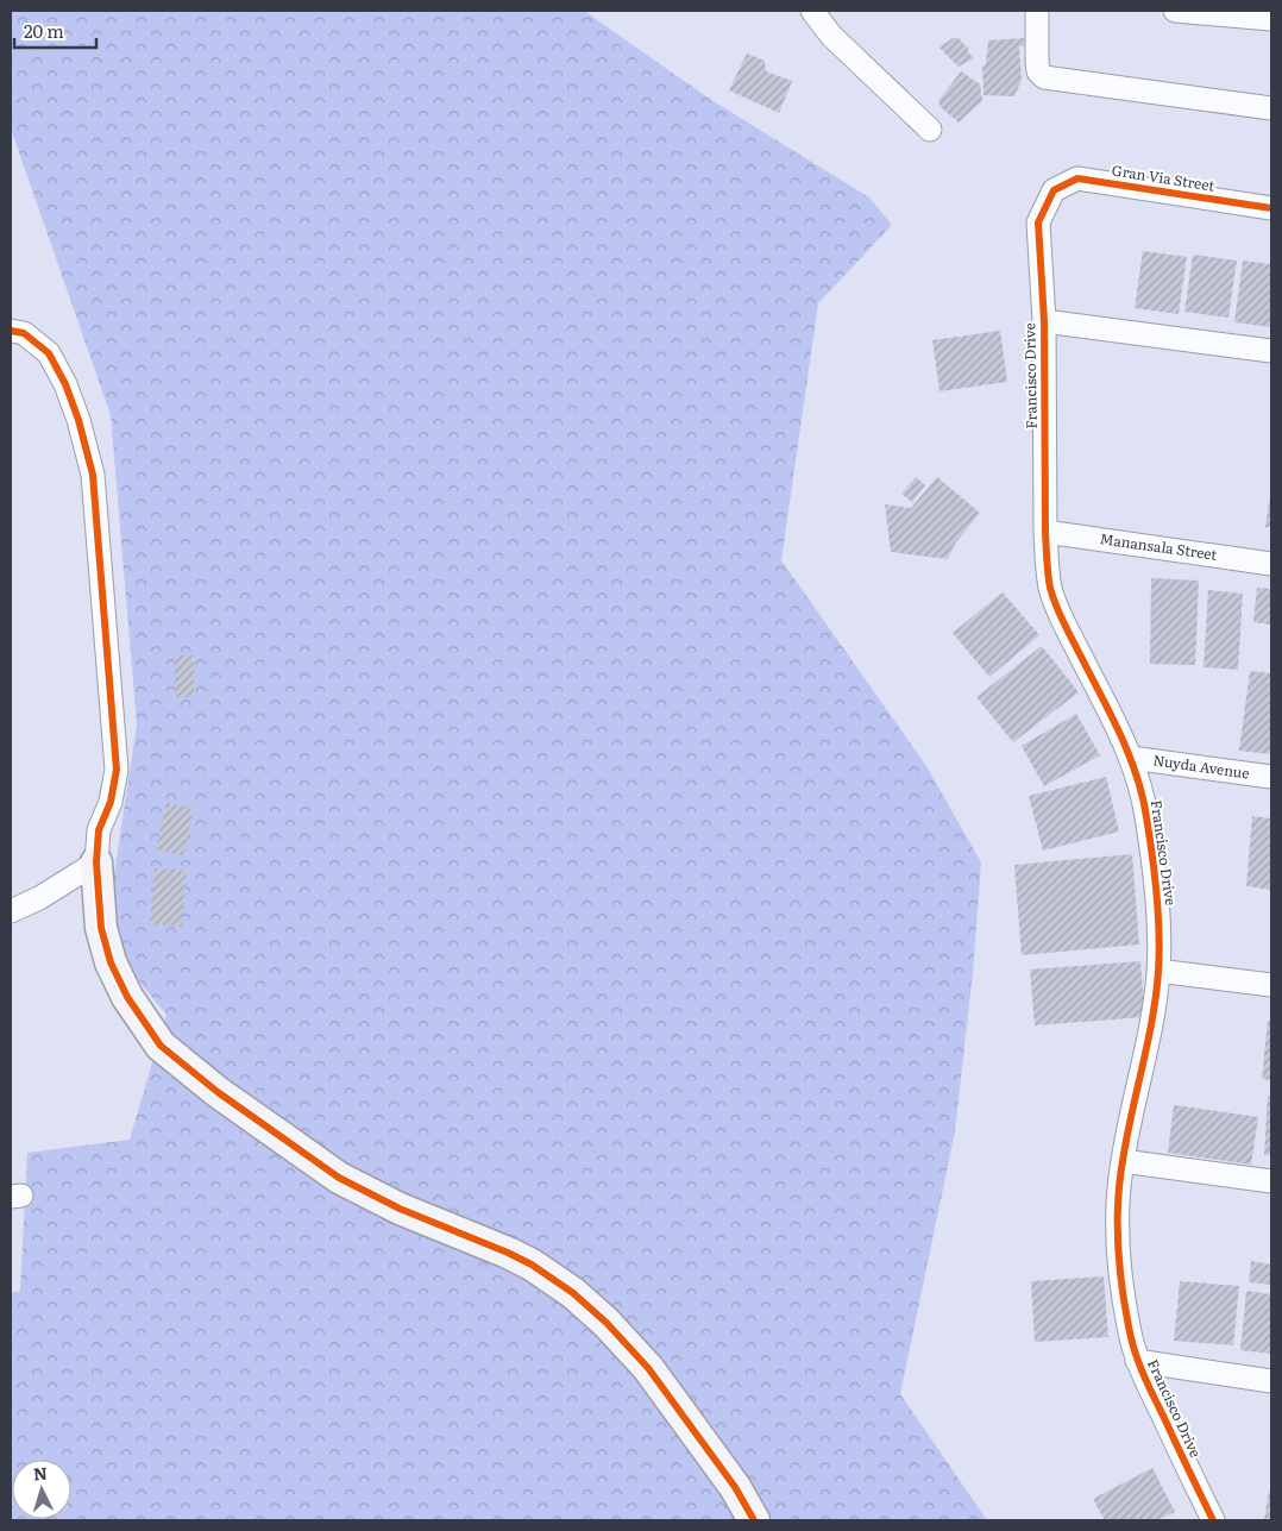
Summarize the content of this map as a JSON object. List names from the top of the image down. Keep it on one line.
{"streets":{"street":["Gran Via Street","Francisco Drive","Manansala Street","Nuyda Avenue"]},"crossings":[["Gran Via Street","Francisco Drive"],["Francisco Drive","Manansala Street"],["Francisco Drive","Nuyda Avenue"]],"scale_bar":"20 m","north":"top"}
